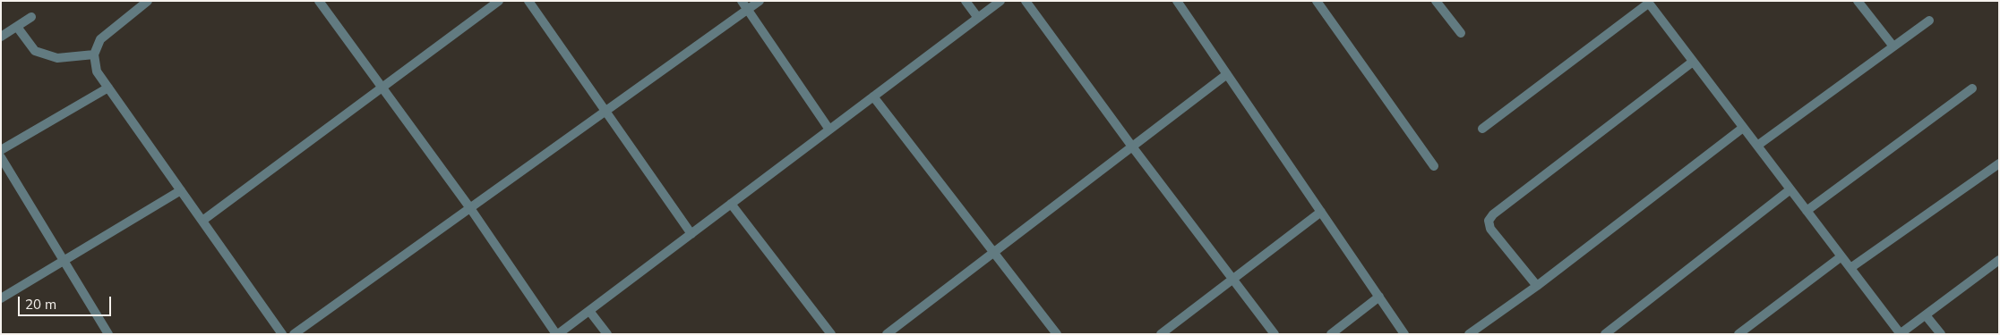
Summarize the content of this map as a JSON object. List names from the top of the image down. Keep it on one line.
{"scale_bar":"20 m"}
